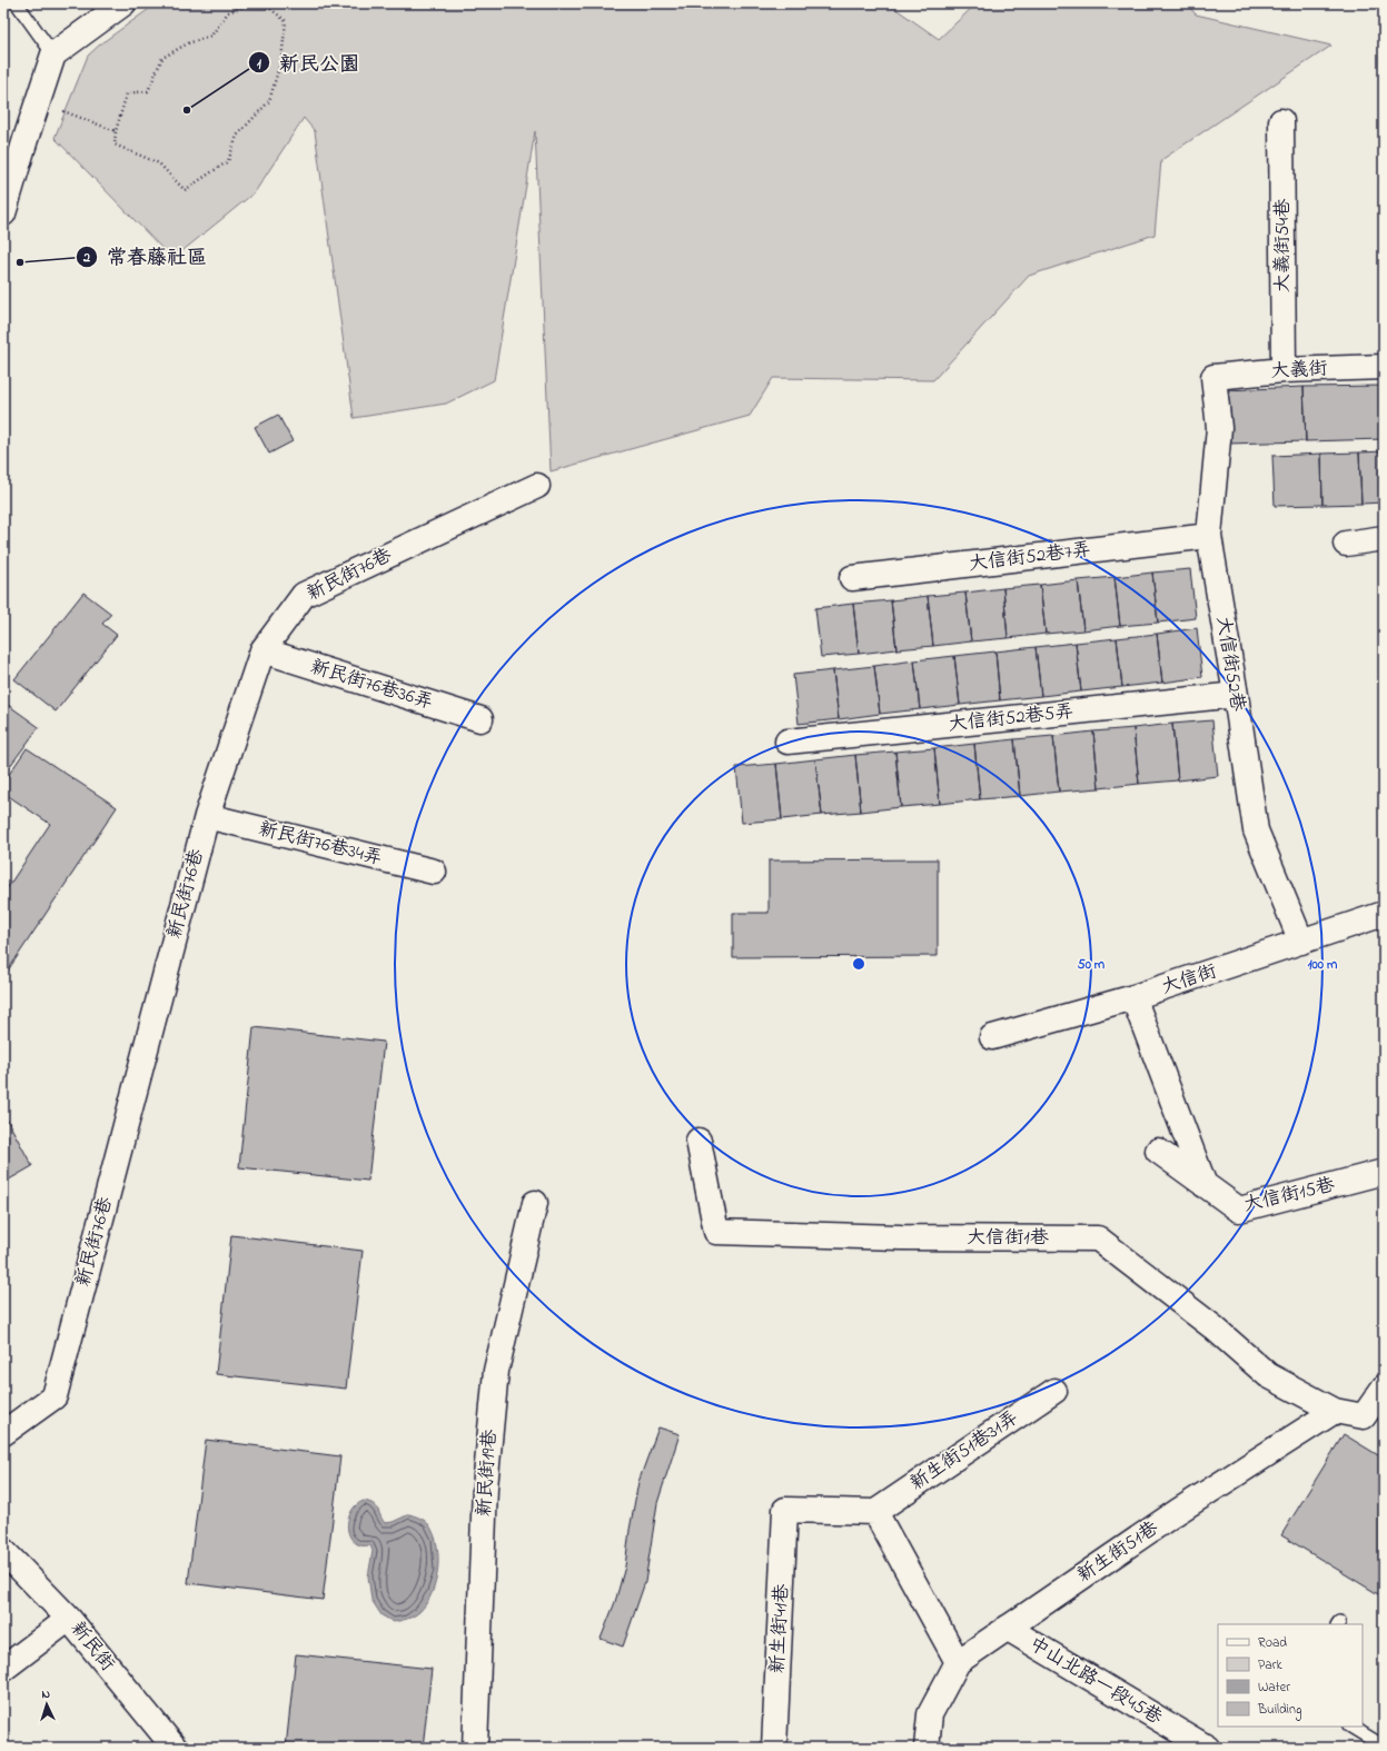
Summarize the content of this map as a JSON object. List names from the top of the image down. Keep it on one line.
{"streets":{"street":["大義街54巷","大義街","大信街52巷7弄","新民街76巷","大信街52巷","新民街76巷36弄","大信街52巷5弄","新民街76巷34弄","大信街","大信街15巷","大信街1巷","新生街51巷31弄","新民街19巷","新生街51巷","新生街41巷","新民街","中山北路一段45巷"]},"crossings":[["大義街54巷","大義街"],["大義街","大信街52巷"],["大信街52巷7弄","大信街52巷"],["新民街76巷","新民街76巷36弄"],["新民街76巷","新民街76巷34弄"],["大信街52巷","大信街52巷5弄"],["大信街52巷","大信街"],["大信街1巷","新生街51巷"],["新生街51巷31弄","新生街41巷"],["新生街51巷","中山北路一段45巷"]],"places":["新民公園","常春藤社區"],"legend":["Road","Park","Water","Building"],"north":"top","rings":["50 m","100 m"]}
